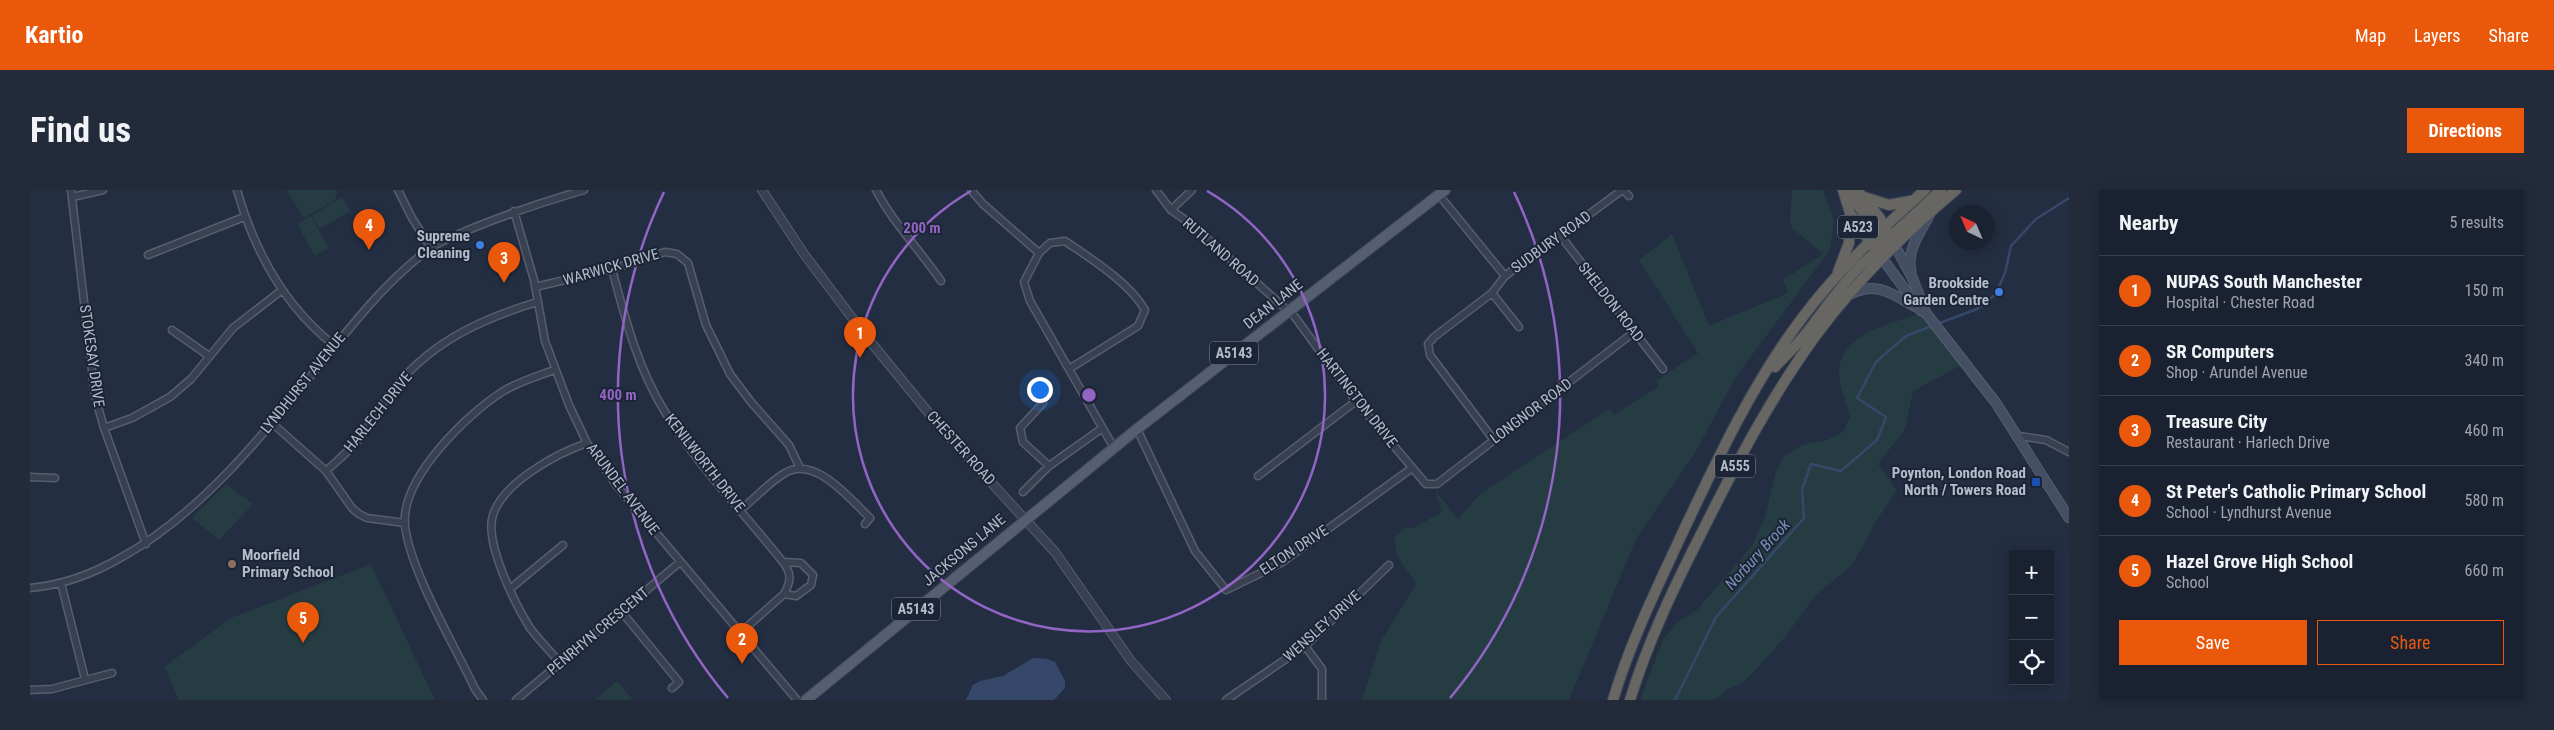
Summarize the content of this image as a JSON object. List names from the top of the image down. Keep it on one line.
{"streets":{"highway":["A523","A555"],"main road":["DEAN LANE","A5143","JACKSONS LANE"],"street":["SUDBURY ROAD","RUTLAND ROAD","WARWICK DRIVE","SHELDON ROAD","STOKESAY DRIVE","LYNDHURST AVENUE","HARTINGTON DRIVE","LONGNOR ROAD","HARLECH DRIVE","CHESTER ROAD","KENILWORTH DRIVE","ARUNDEL AVENUE","ELTON DRIVE","WENSLEY DRIVE","PENRHYN CRESCENT"]},"crossings":[["A523","A555"],["SUDBURY ROAD","SHELDON ROAD"],["SUDBURY ROAD","LONGNOR ROAD"],["RUTLAND ROAD","DEAN LANE"],["RUTLAND ROAD","HARTINGTON DRIVE"],["WARWICK DRIVE","KENILWORTH DRIVE"],["WARWICK DRIVE","ARUNDEL AVENUE"],["SHELDON ROAD","LONGNOR ROAD"],["DEAN LANE","HARTINGTON DRIVE"],["DEAN LANE","CHESTER ROAD"],["DEAN LANE","JACKSONS LANE"],["DEAN LANE","ELTON DRIVE"],["STOKESAY DRIVE","LYNDHURST AVENUE"],["LYNDHURST AVENUE","ARUNDEL AVENUE"],["HARTINGTON DRIVE","LONGNOR ROAD"],["HARTINGTON DRIVE","ELTON DRIVE"],["HARLECH DRIVE","ARUNDEL AVENUE"],["CHESTER ROAD","JACKSONS LANE"],["ARUNDEL AVENUE","PENRHYN CRESCENT"]],"water":["Norbury Brook"],"places":{"other":["Supreme Cleaning","Brookside Garden Centre","Moorfield Primary School"],"transit":["Poynton, London Road North / Towers Road"]},"north":"top left","page":{"header":"Kartio","nav":["Map","Layers","Share"],"buttons":["Directions",["Save","Share"]],"title":"Find us","heading":["Nearby","5 results"],"pins":["4","3","1","5","2"],"list":[{"mark":"1","name":"NUPAS South Manchester","note":"Hospital · Chester Road","value":"150 m"},{"mark":"2","name":"SR Computers","note":"Shop · Arundel Avenue","value":"340 m"},{"mark":"3","name":"Treasure City","note":"Restaurant · Harlech Drive","value":"460 m"},{"mark":"4","name":"St Peter's Catholic Primary School","note":"School · Lyndhurst Avenue","value":"580 m"},{"mark":"5","name":"Hazel Grove High School","note":"School","value":"660 m"}],"map_buttons":["+","−"]},"rings":["200 m","400 m"]}
